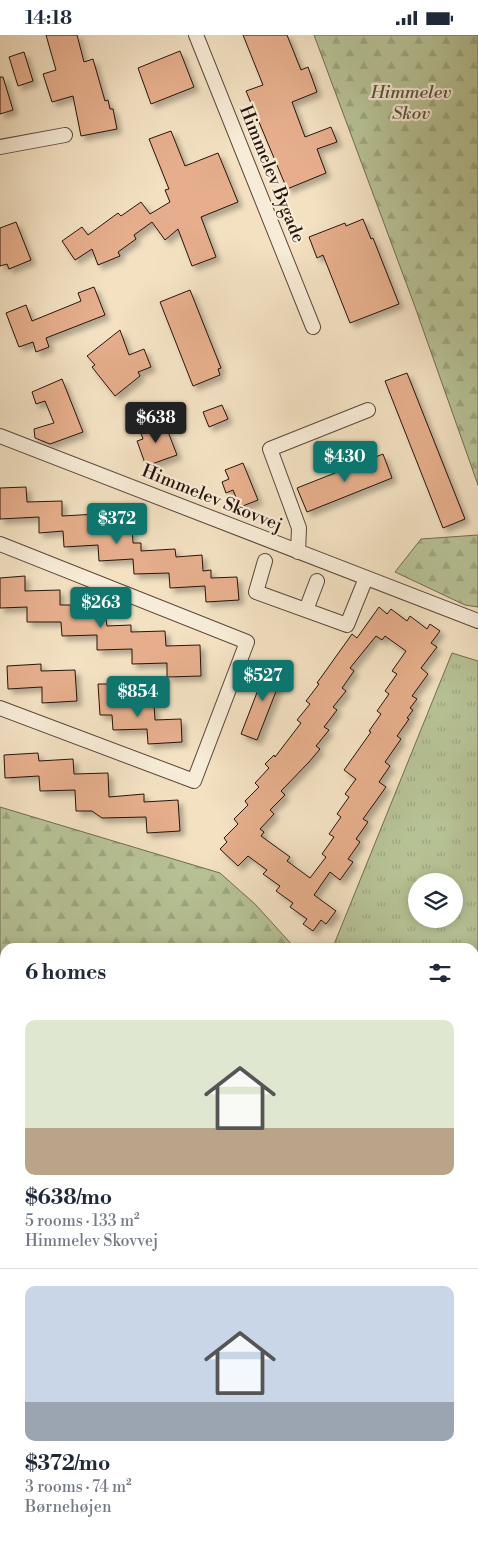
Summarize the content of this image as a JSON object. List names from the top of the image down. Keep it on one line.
{"streets":{"street":["Himmelev Bygade","Himmelev Skovvej"]},"parks":["Himmelev Skov"],"page":{"status":"14:18","price":["$638","$430","$372","$263","$527","$854"],"heading":"6 homes","list":[{"name":"$638/mo","note":"5 rooms · 133 m² · Himmelev Skovvej"},{"name":"$372/mo","note":"3 rooms · 74 m² · Børnehøjen"}]}}
